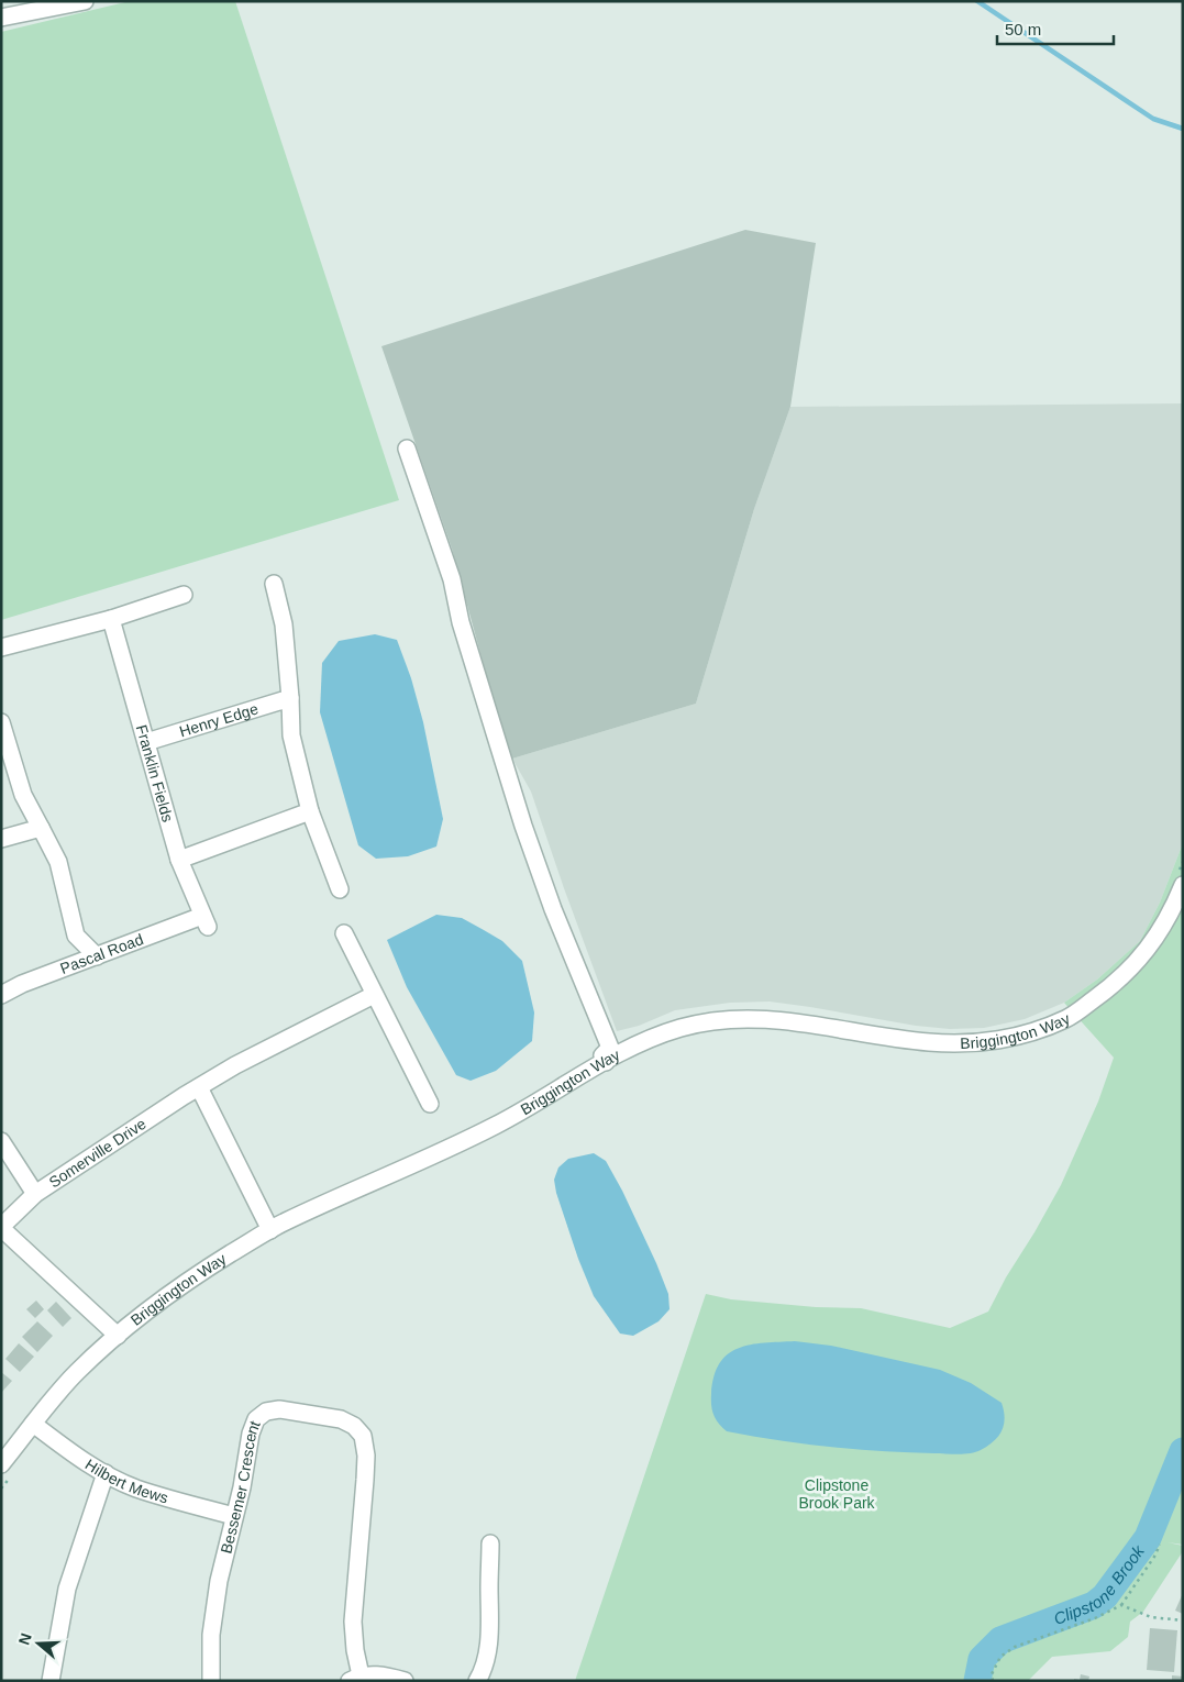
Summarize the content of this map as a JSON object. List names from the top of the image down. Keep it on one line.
{"streets":{"street":["Henry Edge","Franklin Fields","Pascal Road","Briggington Way","Somerville Drive","Hilbert Mews","Bessemer Crescent"]},"crossings":[["Henry Edge","Franklin Fields"],["Franklin Fields","Pascal Road"],["Briggington Way","Somerville Drive"],["Briggington Way","Hilbert Mews"],["Hilbert Mews","Bessemer Crescent"]],"water":["Clipstone Brook"],"parks":["Clipstone Brook Park"],"scale_bar":"50 m","north":"left"}
